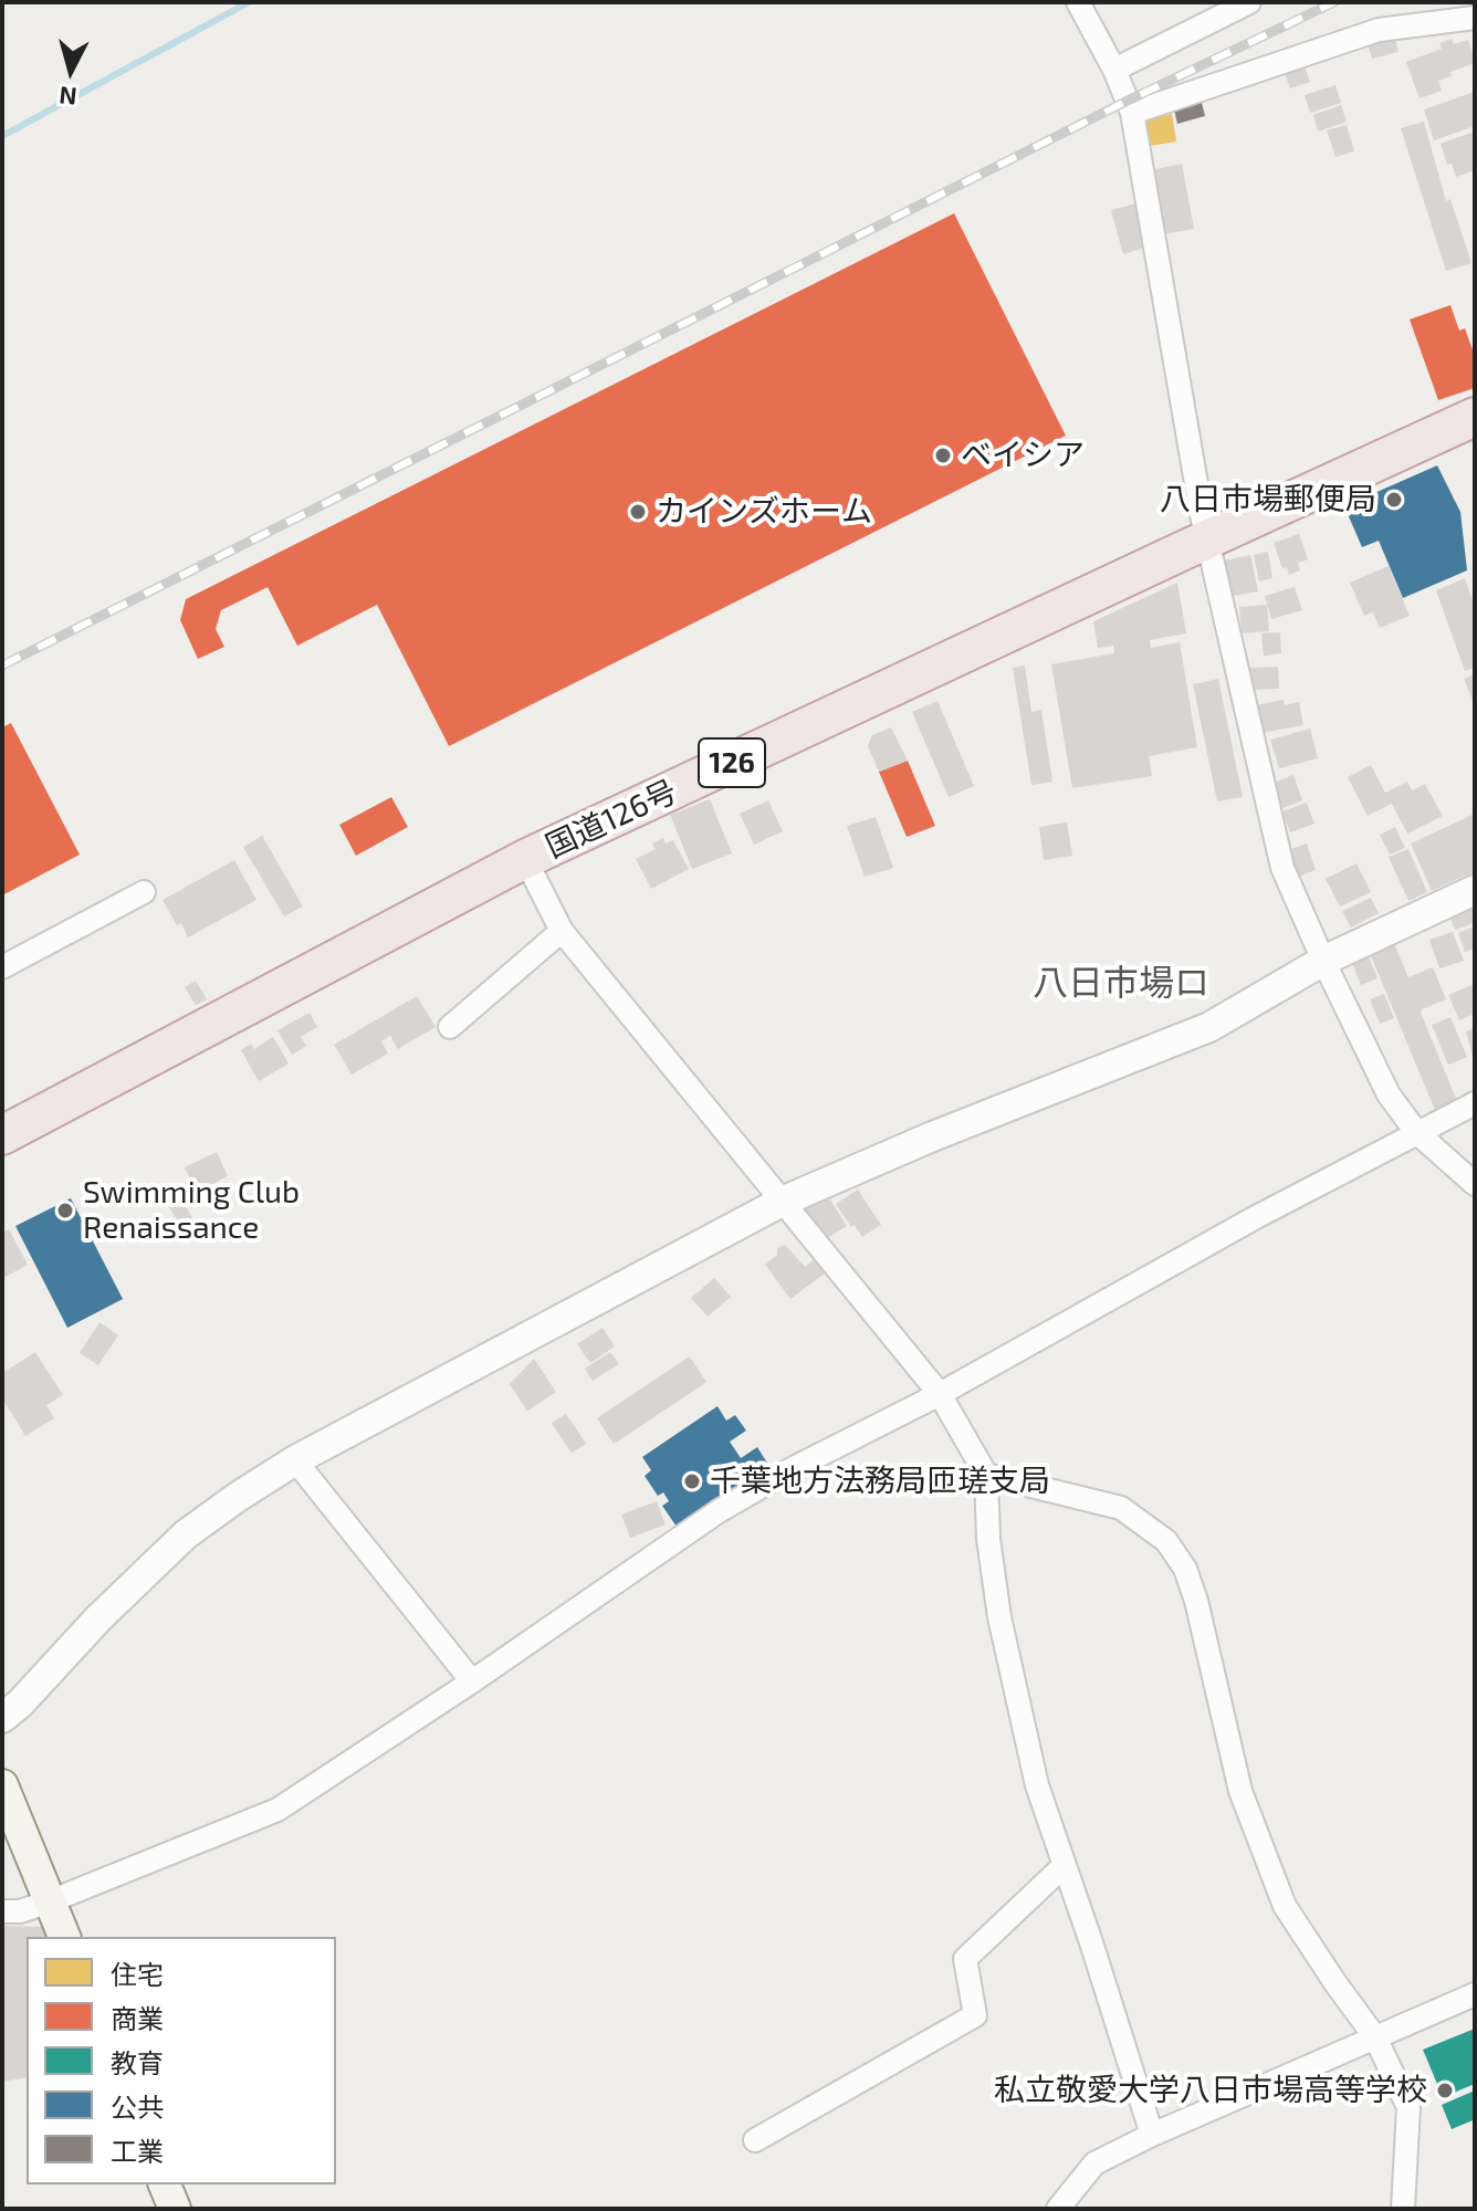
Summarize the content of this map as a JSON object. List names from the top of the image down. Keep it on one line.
{"streets":{"highway":["126","国道126号"]},"districts":["八日市場ロ"],"places":["ベイシア","八日市場郵便局","カインズホーム","Swimming Club Renaissance","千葉地方法務局匝瑳支局","私立敬愛大学八日市場高等学校"],"legend":["住宅","商業","教育","公共","工業"],"north":"bottom"}
